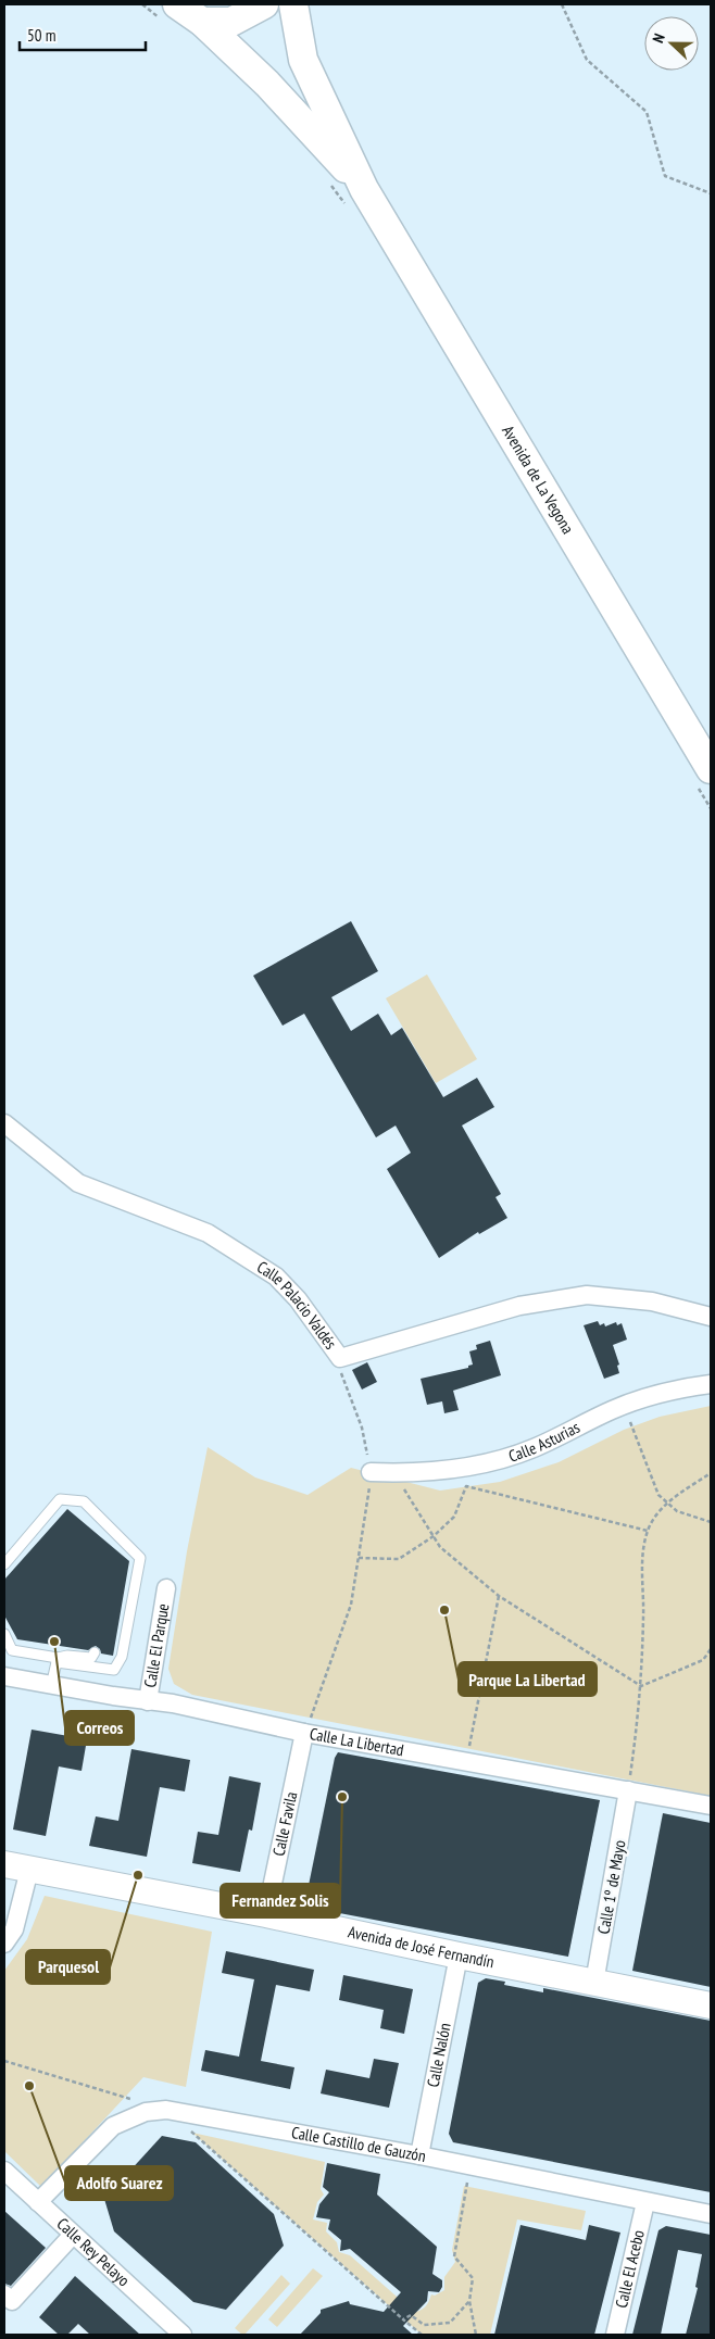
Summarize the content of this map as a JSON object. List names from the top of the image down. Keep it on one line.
{"streets":{"main road":["Avenida de La Vegona"],"street":["Calle Palacio Valdés","Calle Asturias","Calle El Parque","Calle La Libertad","Calle Favila","Calle 1º de Mayo","Avenida de José Fernandín","Calle Nalón","Calle Castillo de Gauzón","Calle Rey Pelayo","Calle El Acebo"]},"crossings":[["Calle El Parque","Calle La Libertad"],["Calle La Libertad","Calle Favila"],["Calle La Libertad","Calle 1º de Mayo"],["Calle Favila","Avenida de José Fernandín"],["Calle 1º de Mayo","Avenida de José Fernandín"],["Avenida de José Fernandín","Calle Nalón"],["Calle Nalón","Calle Castillo de Gauzón"],["Calle Castillo de Gauzón","Calle Rey Pelayo"],["Calle Castillo de Gauzón","Calle El Acebo"]],"places":["Parque La Libertad","Correos","Fernandez Solis","Parquesol","Adolfo Suarez"],"scale_bar":"50 m","north":"left"}
